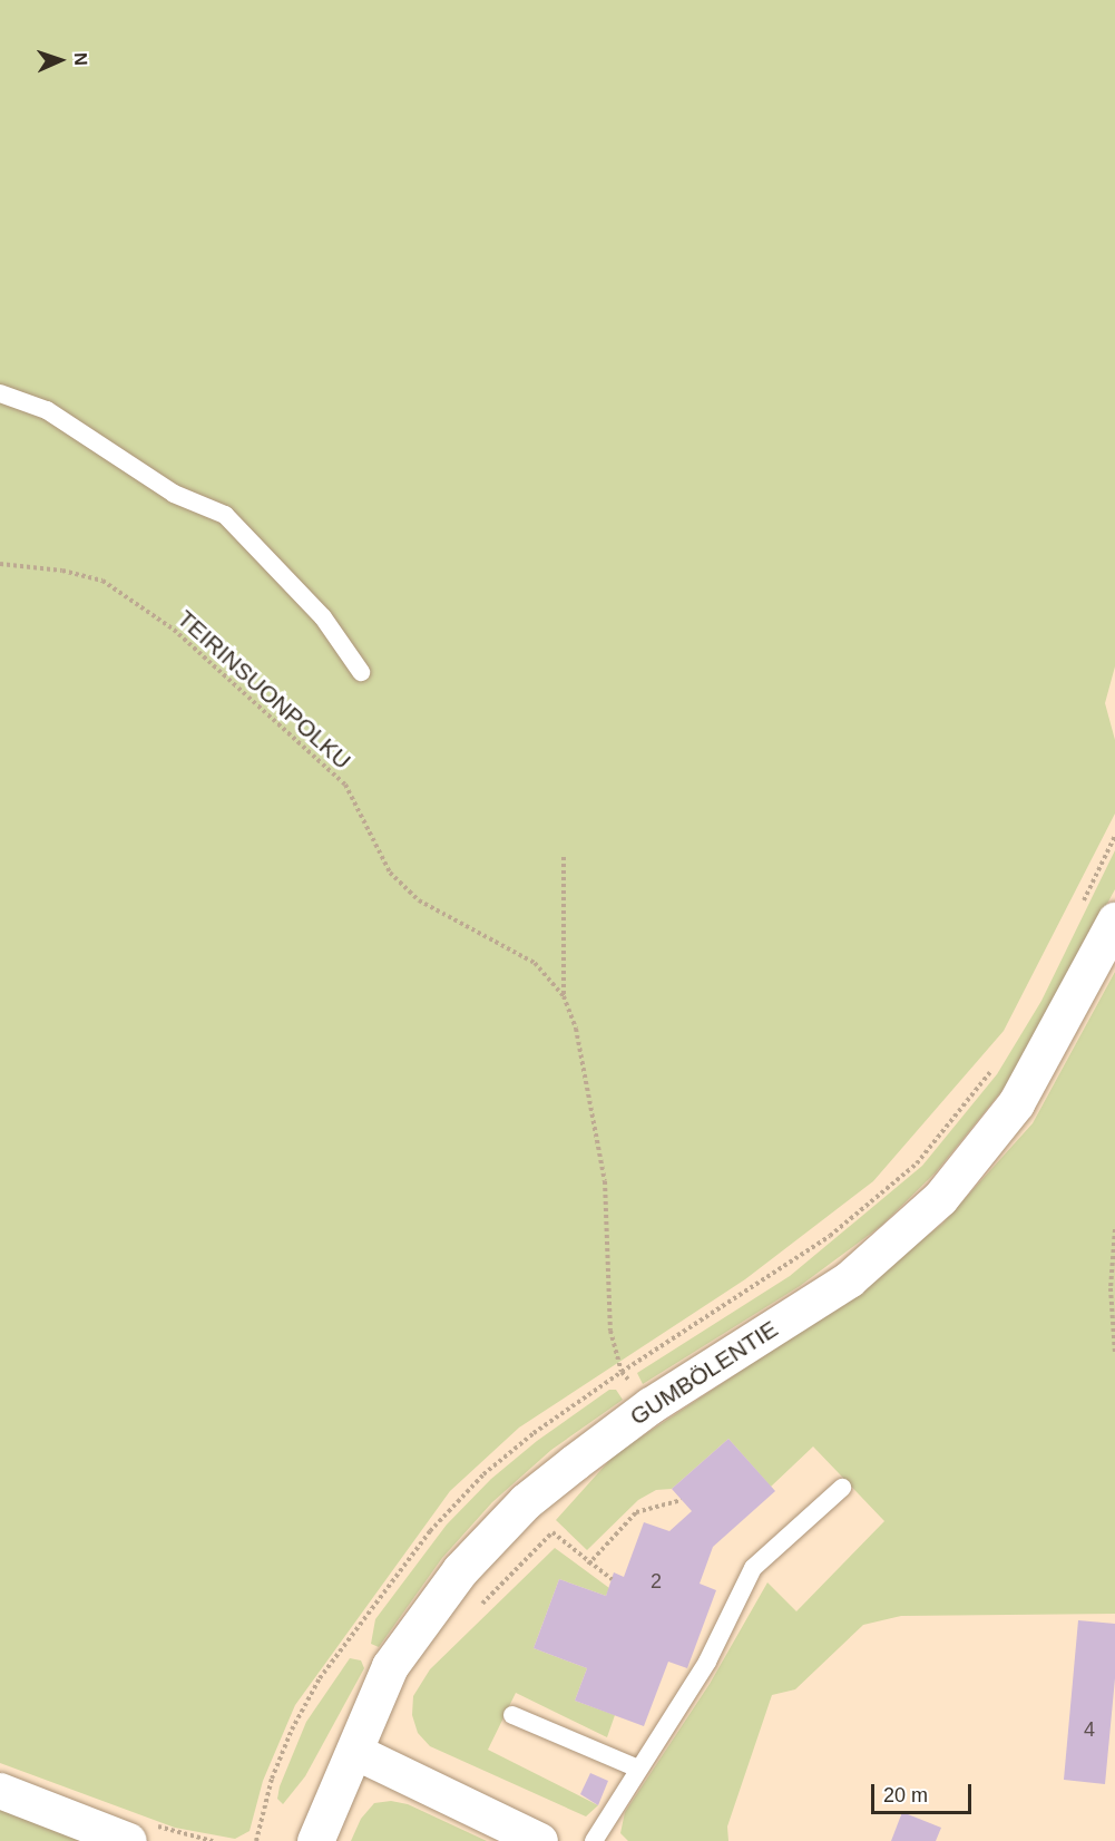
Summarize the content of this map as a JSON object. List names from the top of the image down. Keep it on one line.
{"streets":{"main road":["GUMBÖLENTIE"],"path":["TEIRINSUONPOLKU"]},"house_numbers":["2","4"],"scale_bar":"20 m","north":"right"}
